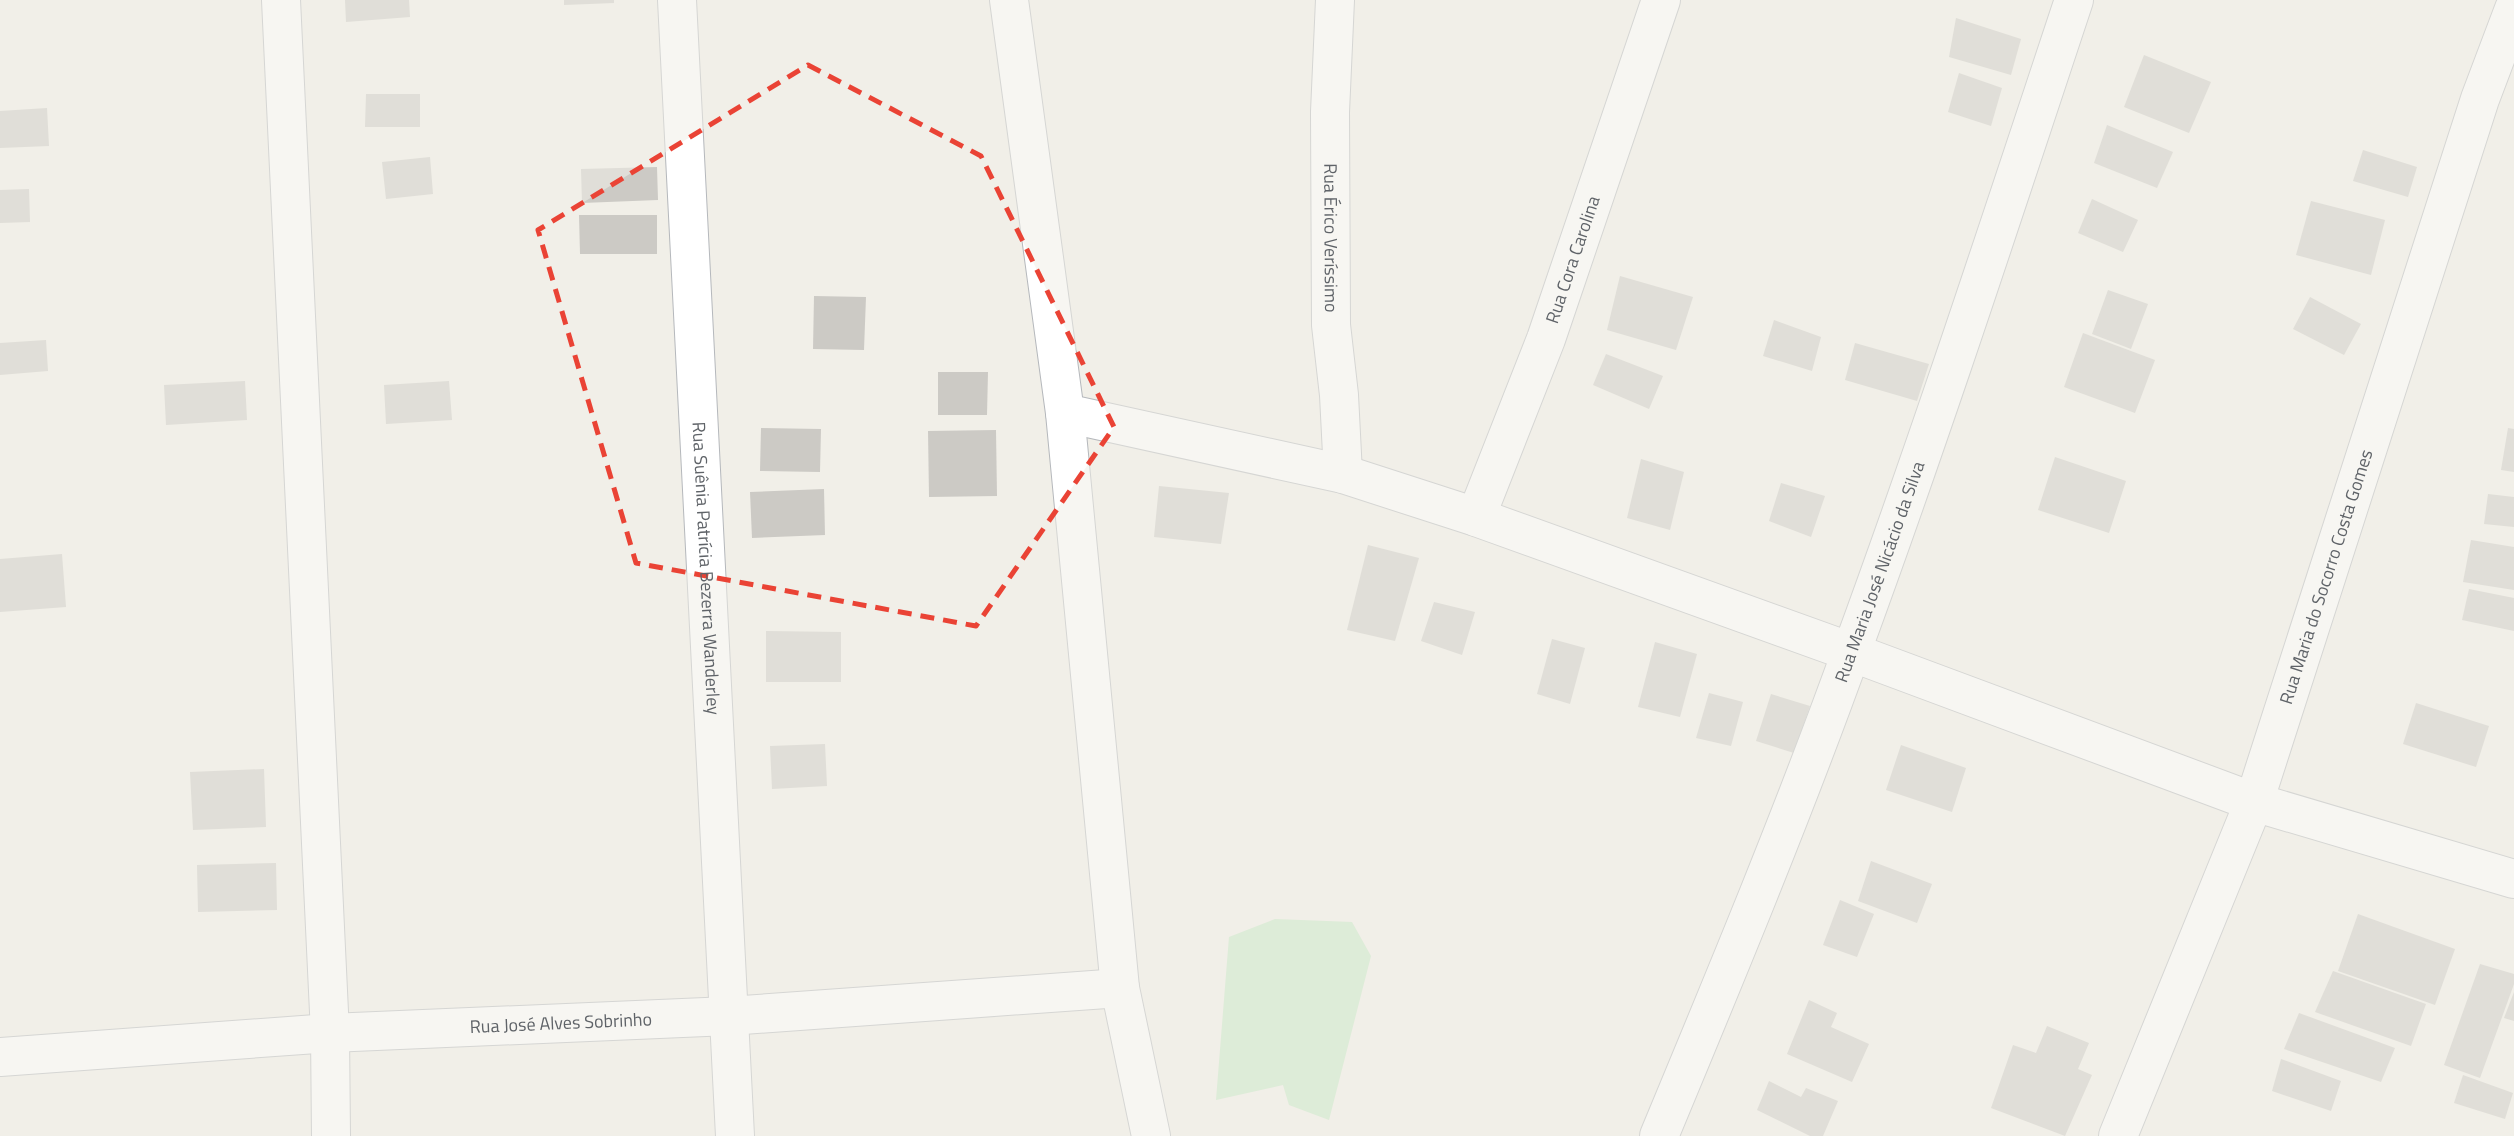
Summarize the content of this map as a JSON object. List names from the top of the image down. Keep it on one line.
{"streets":{"street":["Rua Érico Veríssimo","Rua Cora Carolina","Rua Suênia Patrícia Bezerra Wanderley","Rua Maria José Nicácio da Silva","Rua Maria do Socorro Costa Gomes","Rua José Alves Sobrinho"]},"crossings":[["Rua Suênia Patrícia Bezerra Wanderley","Rua José Alves Sobrinho"]]}
